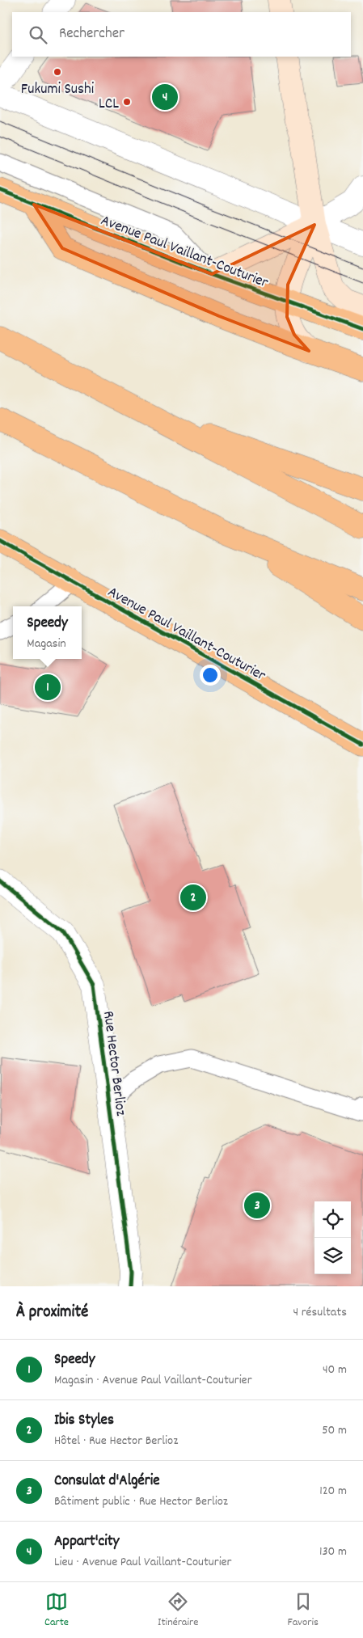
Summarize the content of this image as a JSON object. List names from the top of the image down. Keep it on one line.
{"streets":{"main road":["Avenue Paul Vaillant-Couturier"],"street":["Rue Hector Berlioz"]},"places":["Fukumi Sushi","LCL"],"page":{"search":"Rechercher","pins":["4","1","2","3"],"popup":["Speedy","Magasin"],"heading":["À proximité","4 résultats"],"list":[{"mark":"1","name":"Speedy","note":"Magasin · Avenue Paul Vaillant-Couturier","value":"40 m"},{"mark":"2","name":"Ibis Styles","note":"Hôtel · Rue Hector Berlioz","value":"50 m"},{"mark":"3","name":"Consulat d'Algérie","note":"Bâtiment public · Rue Hector Berlioz","value":"120 m"},{"mark":"4","name":"Appart'city","note":"Lieu · Avenue Paul Vaillant-Couturier","value":"130 m"}],"nav":["Carte","Itinéraire","Favoris"]}}
